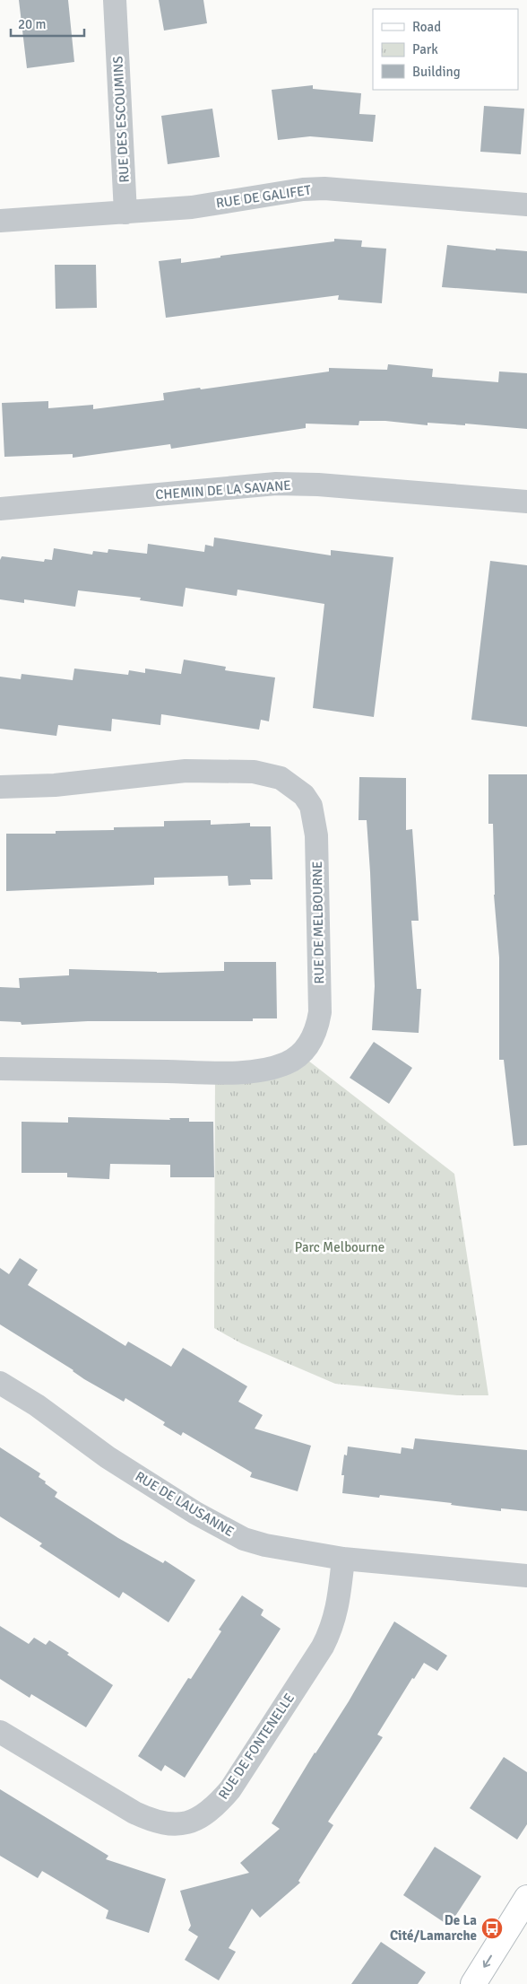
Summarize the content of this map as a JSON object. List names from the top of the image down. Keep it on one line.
{"streets":{"street":["RUE DES ESCOUMINS","RUE DE GALIFET","CHEMIN DE LA SAVANE","RUE DE MELBOURNE","RUE DE LAUSANNE","RUE DE FONTENELLE"]},"crossings":[["RUE DES ESCOUMINS","RUE DE GALIFET"],["RUE DE LAUSANNE","RUE DE FONTENELLE"]],"parks":["Parc Melbourne"],"places":{"bus stop":["De La Cité/Lamarche"]},"legend":["Road","Park","Building"],"scale_bar":"20 m"}
